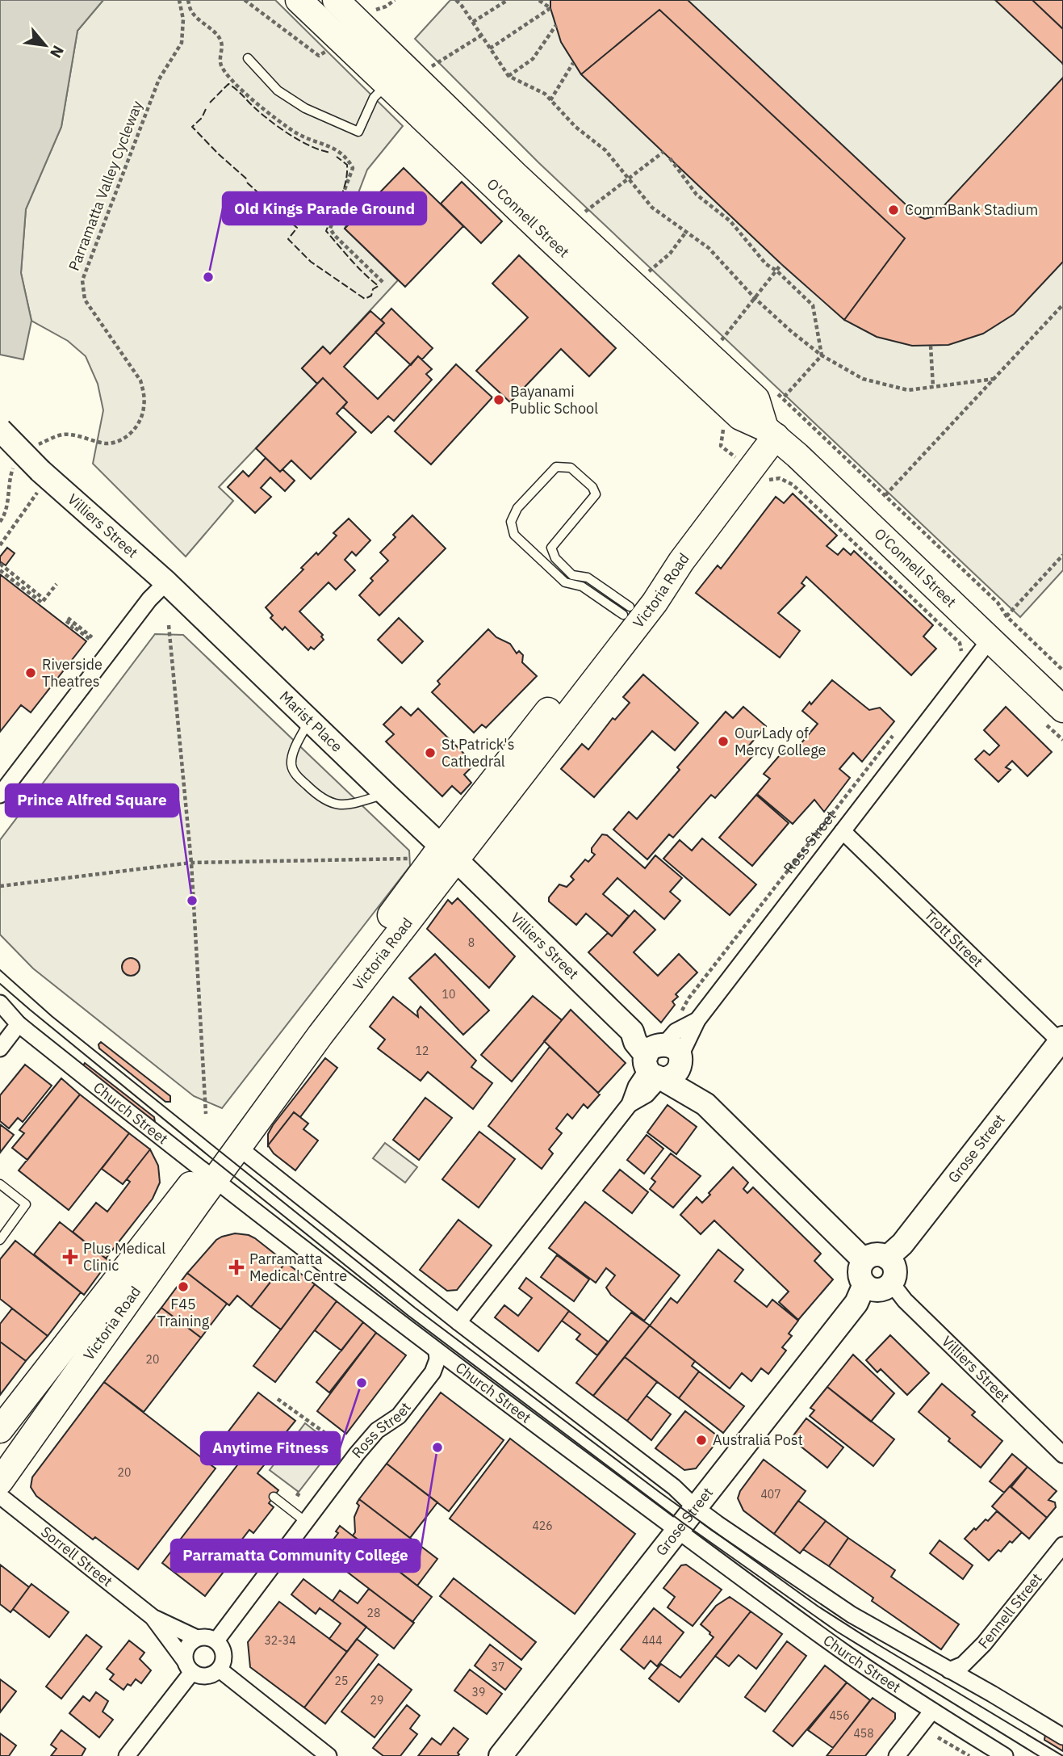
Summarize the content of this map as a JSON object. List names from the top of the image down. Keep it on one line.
{"streets":{"main road":["O'Connell Street","Victoria Road"],"street":["Villiers Street","Marist Place","Ross Street","Trott Street","Church Street","Grose Street","Sorrell Street","Fennell Street"],"path":["Parramatta Valley Cycleway"]},"crossings":[["O'Connell Street","Victoria Road"],["O'Connell Street","Ross Street"],["Villiers Street","Victoria Road"],["Villiers Street","Marist Place"],["Villiers Street","Ross Street"],["Villiers Street","Grose Street"],["Victoria Road","Marist Place"],["Victoria Road","Church Street"],["Ross Street","Trott Street"],["Ross Street","Church Street"],["Ross Street","Sorrell Street"],["Trott Street","Grose Street"],["Church Street","Grose Street"]],"places":{"other":["CommBank Stadium","Old Kings Parade Ground","Bayanami Public School","Riverside Theatres","Our Lady of Mercy College","St Patrick's Cathedral","Prince Alfred Square","F45 Training","Anytime Fitness","Australia Post","Parramatta Community College"],"health":["Plus Medical Clinic","Parramatta Medical Centre"]},"house_numbers":["8","10","12","20","20","407","426","28","32-34","444","37","25","39","29","456","458"],"north":"bottom right"}
